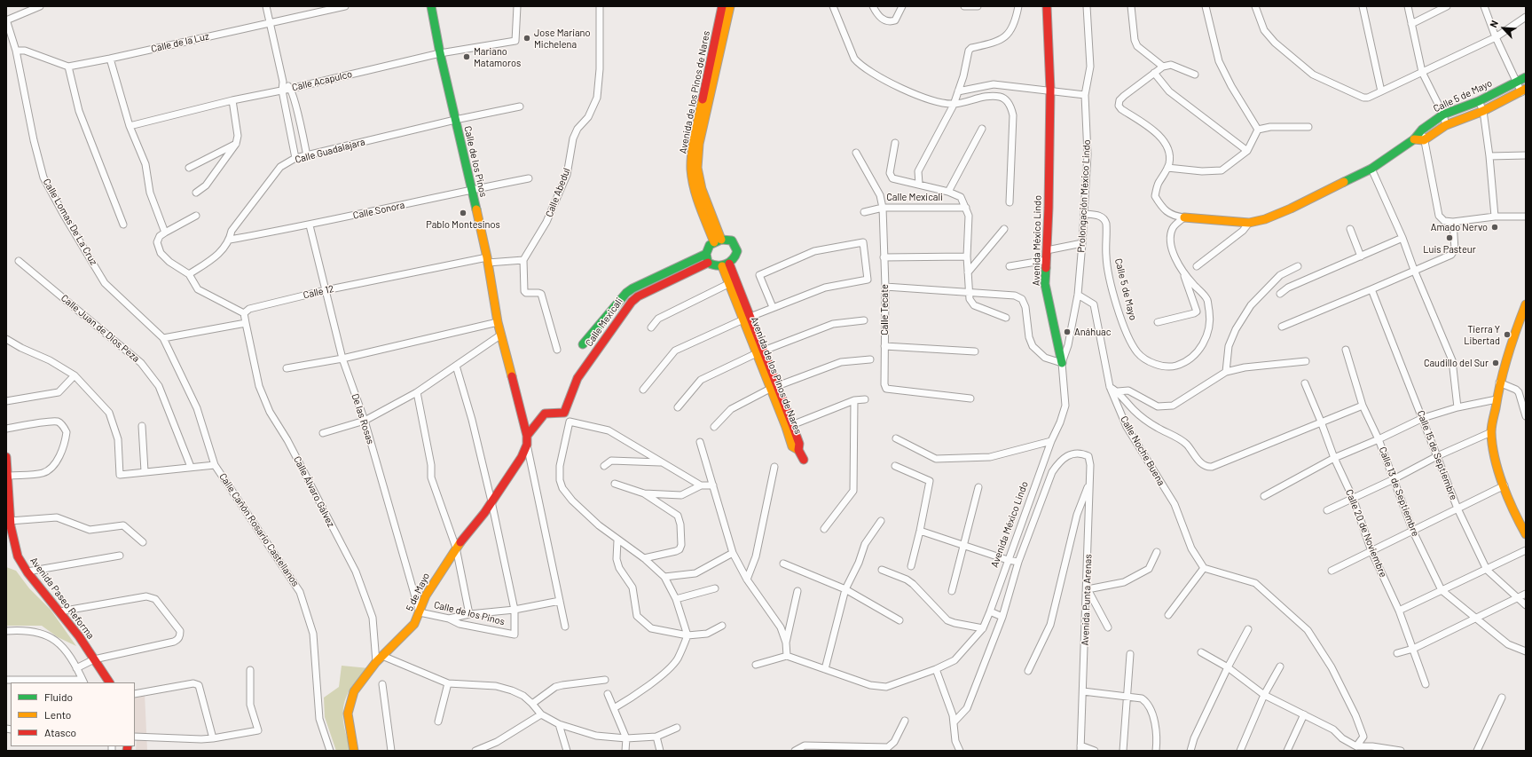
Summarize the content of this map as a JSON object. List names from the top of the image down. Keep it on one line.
{"streets":{"street":["Calle de la Luz","Calle Acapulco","Avenida de los Pinos de Nares","Calle 5 de Mayo","Calle Guadalajara","Calle de los Pinos","Calle Abedul","Prolongación México Lindo","Calle Mexicali","Calle Sonora","Calle Lomas De La Cruz","Avenida México Lindo","Calle 12","Calle Tecate","Calle Juan de Dios Peza","De las Rosas","Calle Noche Buena","Calle 15 de Septiembre","Calle Álvaro Gálvez","Calle 13 de Septiembre","Calle Cañón Rosario Castellanos","Calle 20 de Noviembre","5 de Mayo","Avenida Paseo Reforma","Avenida Punta Arenas"]},"crossings":[["Calle Acapulco","Calle de los Pinos"],["Avenida de los Pinos de Nares","Calle Mexicali"],["Calle 5 de Mayo","Prolongación México Lindo"],["Calle Guadalajara","Calle de los Pinos"],["Calle Guadalajara","Calle Sonora"],["Calle de los Pinos","Calle Sonora"],["Calle de los Pinos","Calle 12"],["Calle de los Pinos","De las Rosas"],["Calle de los Pinos","5 de Mayo"],["Prolongación México Lindo","Avenida México Lindo"],["Prolongación México Lindo","Calle Noche Buena"],["Calle Mexicali","Calle Tecate"],["Calle Sonora","De las Rosas"],["Calle Lomas De La Cruz","Calle Cañón Rosario Castellanos"],["Calle 12","De las Rosas"],["De las Rosas","5 de Mayo"],["Calle Álvaro Gálvez","5 de Mayo"]],"places":["Jose Mariano Michelena","Mariano Matamoros","Pablo Montesinos","Amado Nervo","Luis Pasteur","Anáhuac","Tierra Y Libertad","Caudillo del Sur"],"legend":["Fluido","Lento","Atasco"],"north":"top left"}
